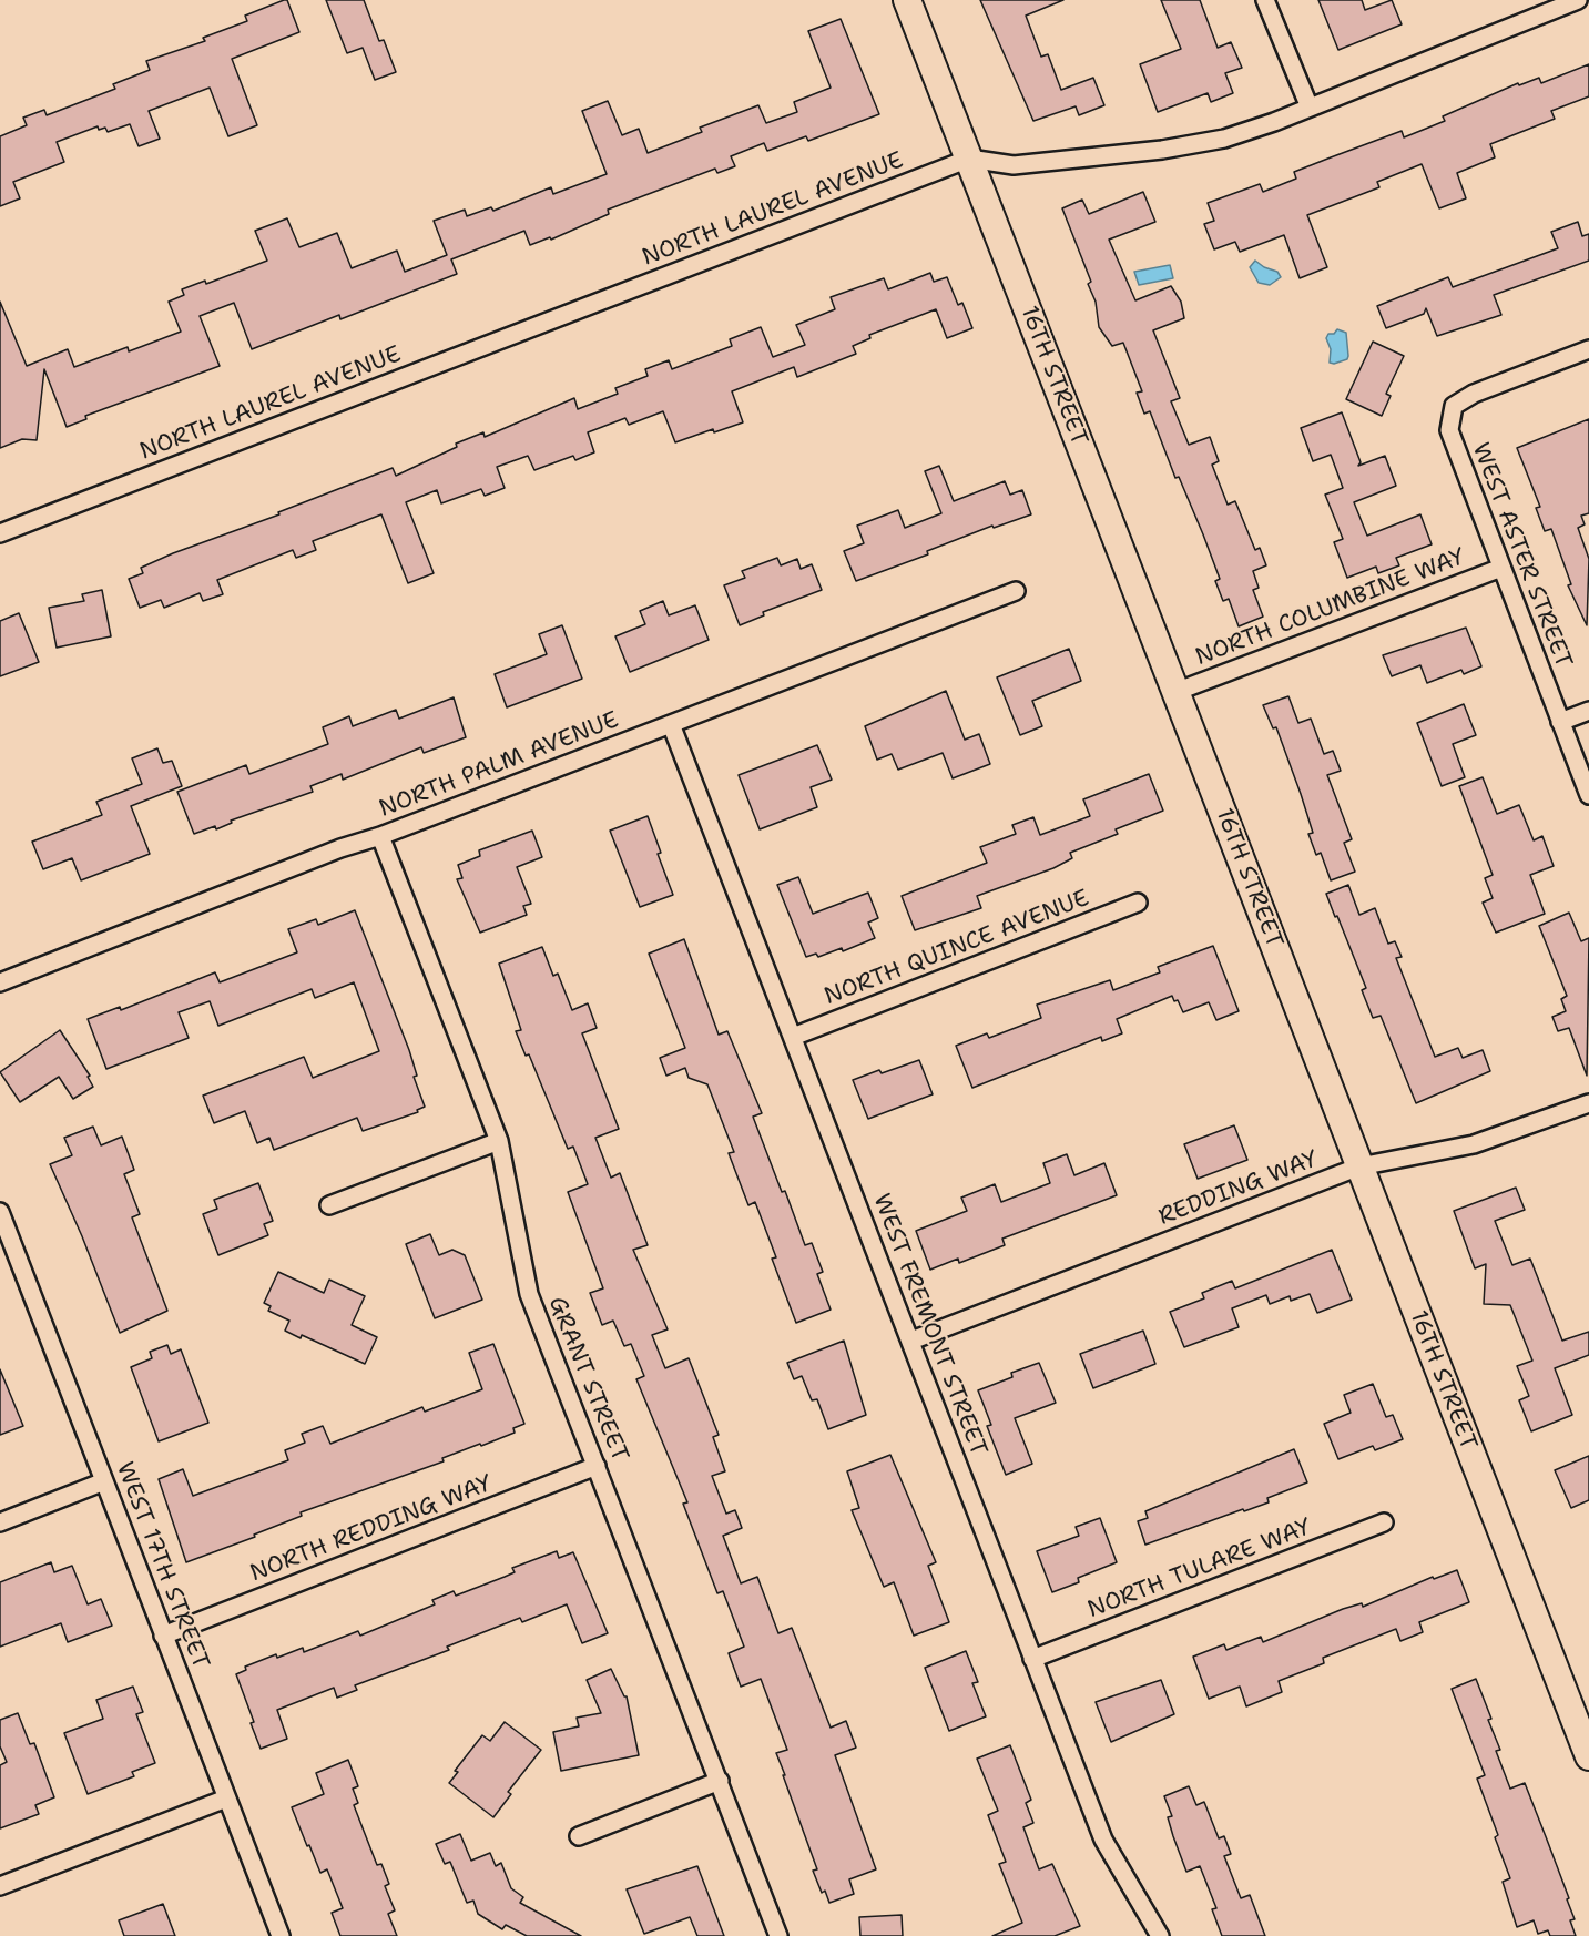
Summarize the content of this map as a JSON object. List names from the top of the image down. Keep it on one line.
{"streets":{"main road":["16TH STREET"],"street":["NORTH LAUREL AVENUE","WEST ASTER STREET","NORTH COLUMBINE WAY","NORTH PALM AVENUE","NORTH QUINCE AVENUE","REDDING WAY","WEST FREMONT STREET","GRANT STREET","NORTH REDDING WAY","WEST 17TH STREET","NORTH TULARE WAY"]},"crossings":[["NORTH LAUREL AVENUE","16TH STREET"],["16TH STREET","NORTH COLUMBINE WAY"],["16TH STREET","REDDING WAY"],["WEST ASTER STREET","NORTH COLUMBINE WAY"],["NORTH PALM AVENUE","WEST FREMONT STREET"],["NORTH PALM AVENUE","GRANT STREET"],["NORTH QUINCE AVENUE","WEST FREMONT STREET"],["REDDING WAY","WEST FREMONT STREET"],["WEST FREMONT STREET","NORTH TULARE WAY"],["GRANT STREET","NORTH REDDING WAY"],["NORTH REDDING WAY","WEST 17TH STREET"]]}
